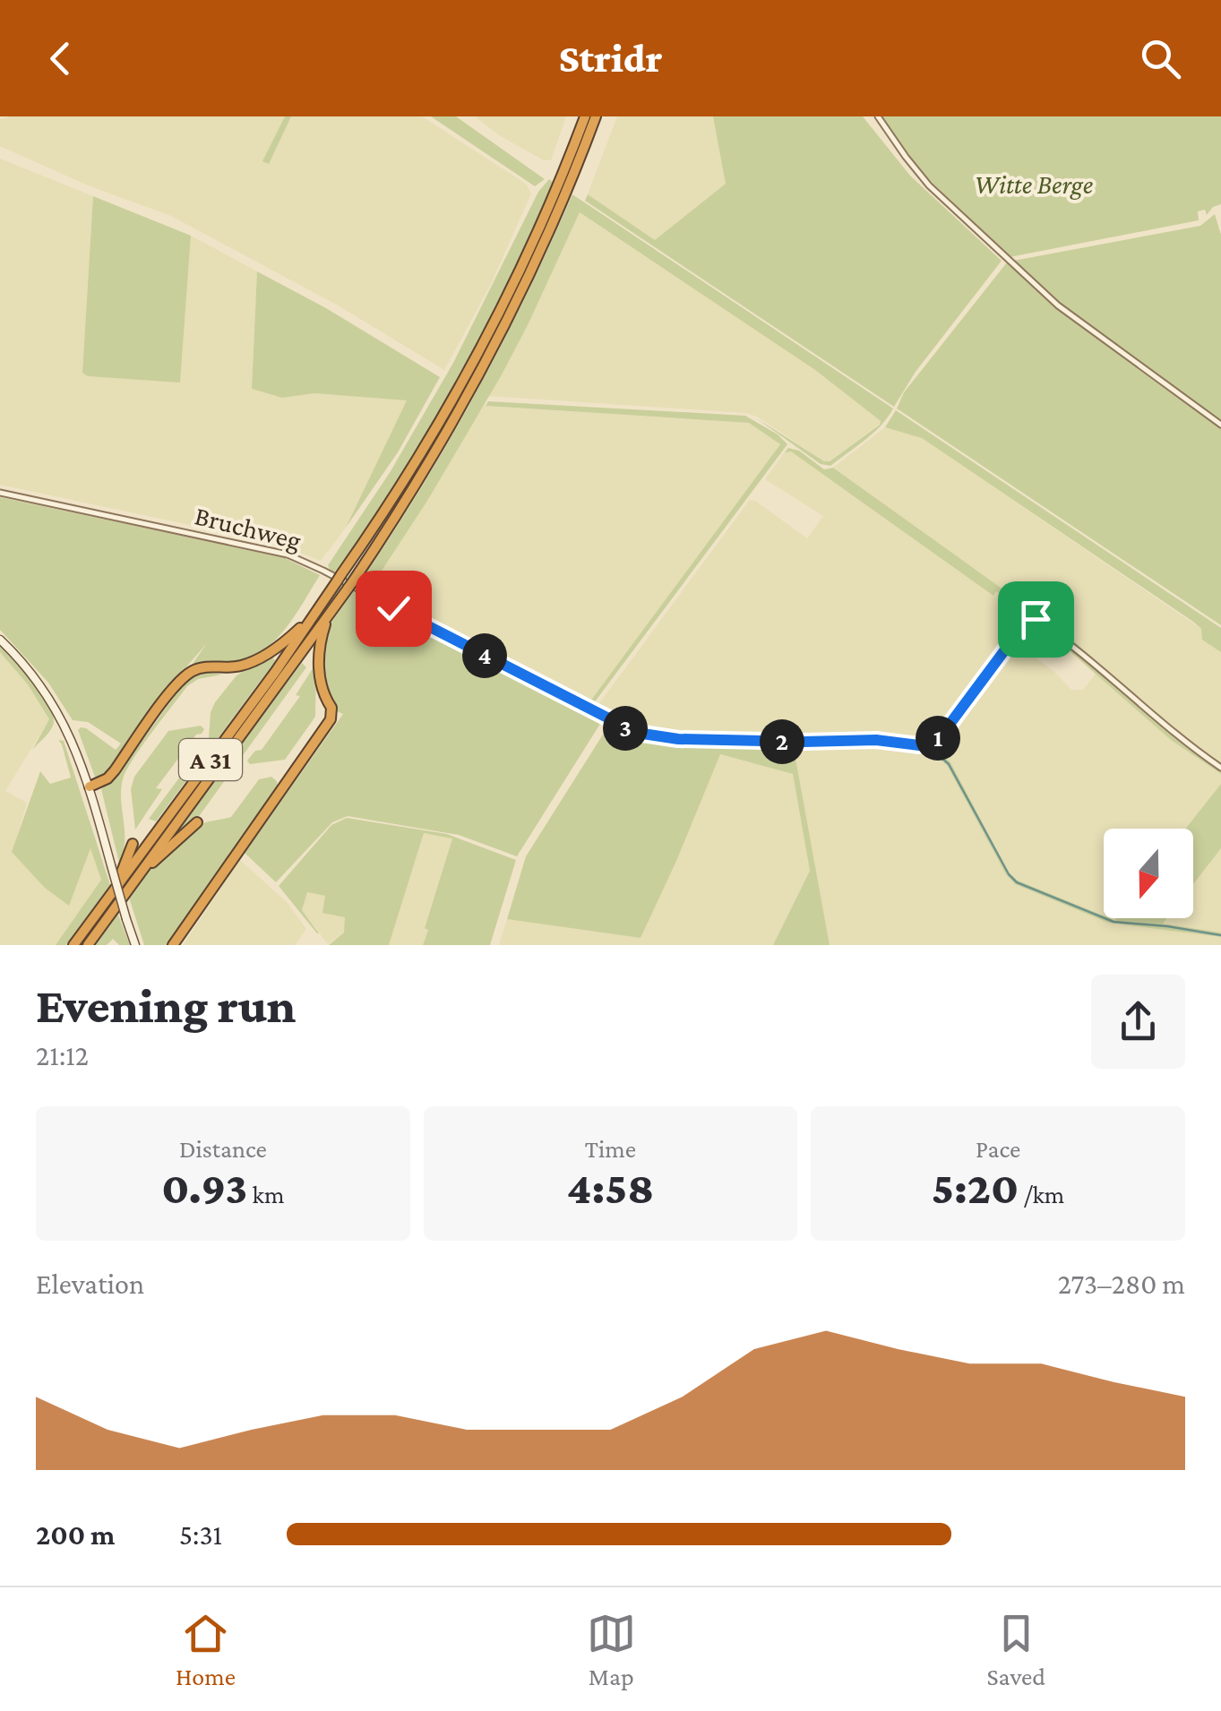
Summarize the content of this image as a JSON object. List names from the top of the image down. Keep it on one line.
{"streets":{"highway":["A 31"],"street":["Bruchweg"]},"parks":["Witte Berge"],"north":"bottom","page":{"header":"Stridr","pins":["4","3","1","2"],"heading":["Evening run","21:12"],"stats":[["Distance","0.93 km"],["Time","4:58"],["Pace","5:20 /km"]],"chart":["Elevation","273–280 m"],"list":[{"name":"200 m","note":"5:31"}],"tabs":["Home","Map","Saved"]}}
